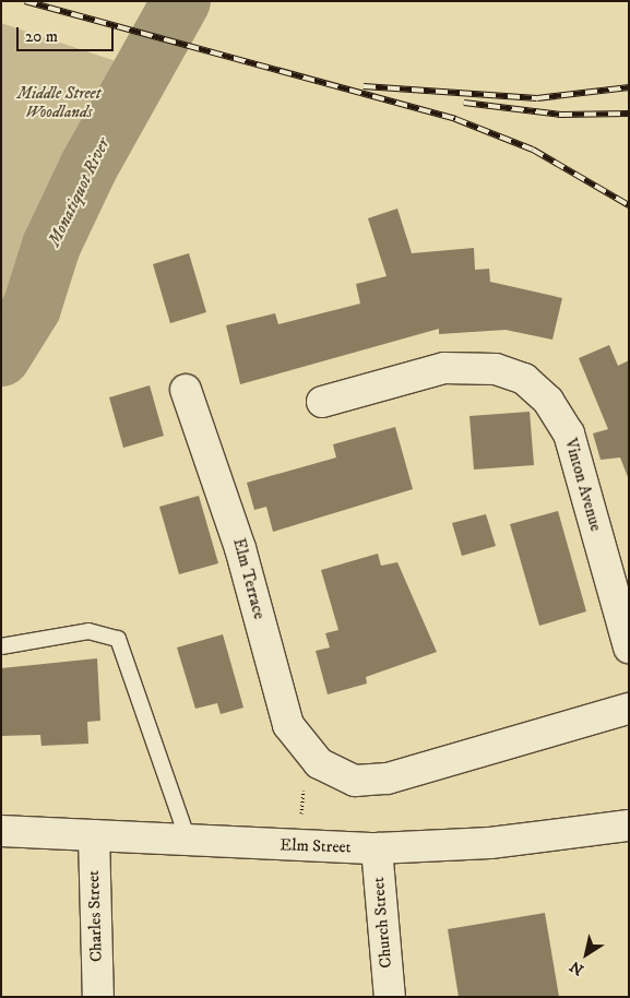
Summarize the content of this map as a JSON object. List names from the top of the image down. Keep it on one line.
{"streets":{"street":["Vinton Avenue","Elm Terrace","Elm Street","Charles Street","Church Street"]},"crossings":[["Elm Street","Charles Street"],["Elm Street","Church Street"]],"water":["Monatiquot River"],"parks":["Middle Street Woodlands"],"scale_bar":"20 m","north":"bottom left"}
